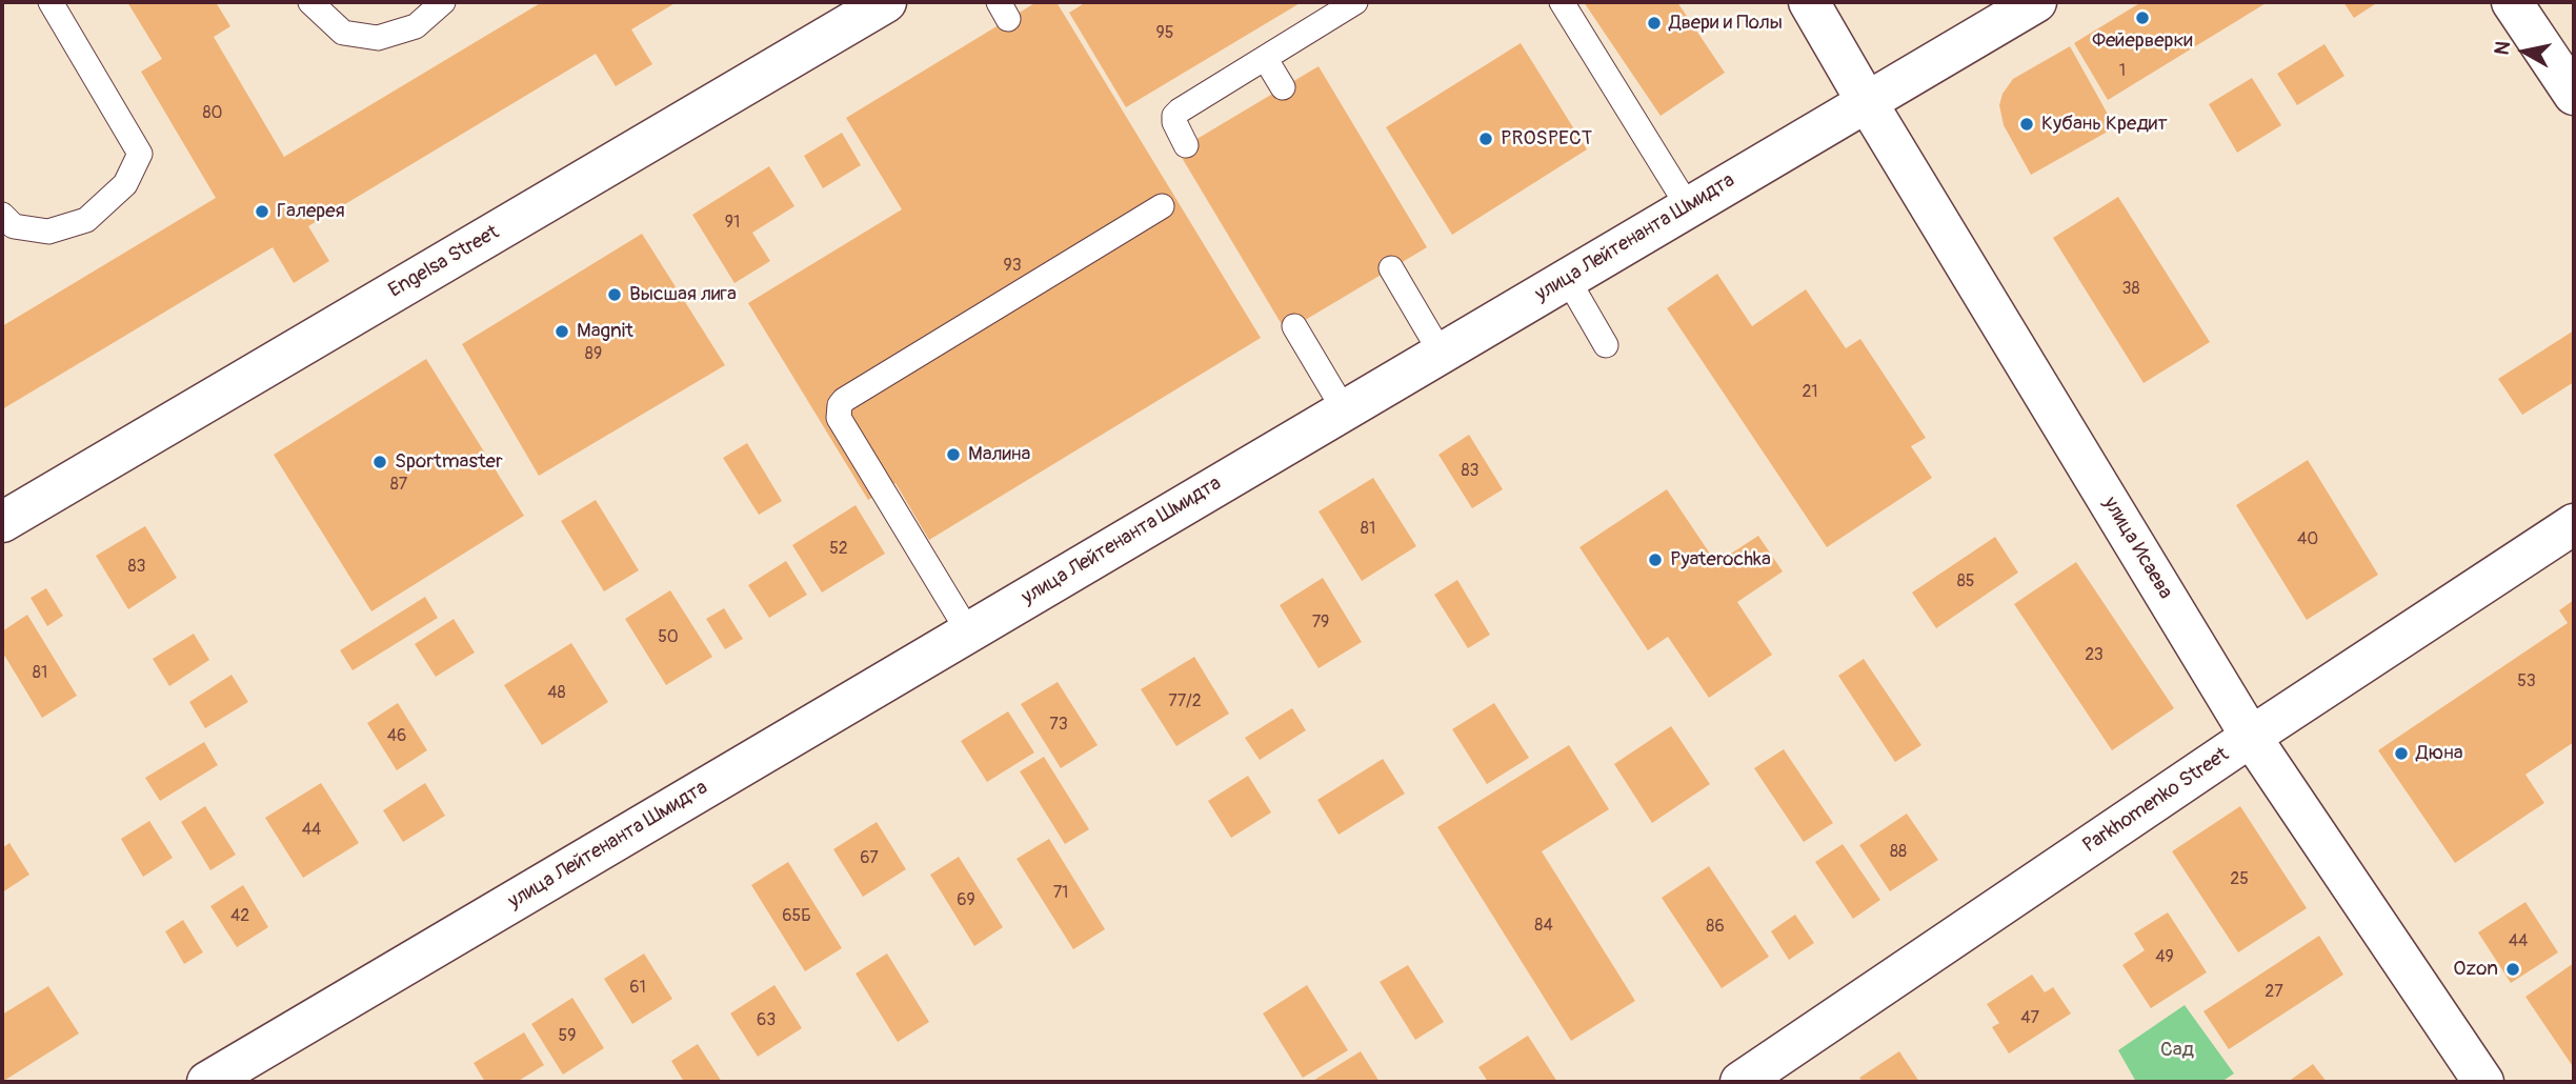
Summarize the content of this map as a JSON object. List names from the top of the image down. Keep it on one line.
{"streets":{"street":["улица Лейтенанта Шмидта","Engelsa Street","улица Исаева","Parkhomenko Street"]},"crossings":[["улица Лейтенанта Шмидта","улица Исаева"],["улица Исаева","Parkhomenko Street"]],"parks":["Сад"],"places":["Фейерверки","Двери и Полы","Кубань Кредит","PROSPECT","Галерея","Высшая лига","Magnit","Малина","Sportmaster","Pyaterochka","Дюна","Ozon"],"house_numbers":["95","1","80","91","93","38","89","21","83","87","81","40","52","83","85","79","50","23","81","53","48","77/2","73","46","44","88","67","25","71","69","42","65Б","84","86","44","49","61","27","47","63","59"],"north":"left"}
